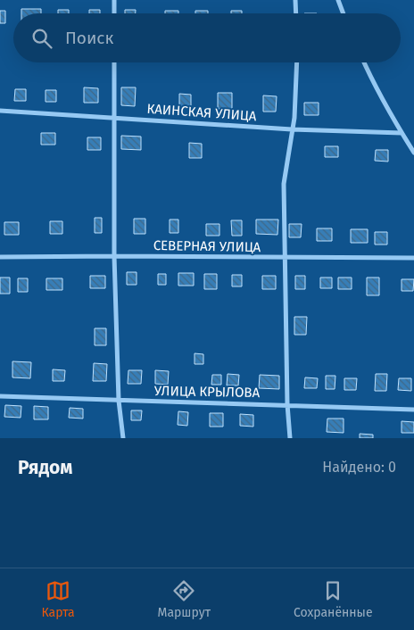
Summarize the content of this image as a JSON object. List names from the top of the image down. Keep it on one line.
{"streets":{"street":["КАИНСКАЯ УЛИЦА","СЕВЕРНАЯ УЛИЦА","УЛИЦА КРЫЛОВА"]},"page":{"search":"Поиск","heading":["Рядом","Найдено: 0"],"nav":["Карта","Маршрут","Сохранённые"]}}
